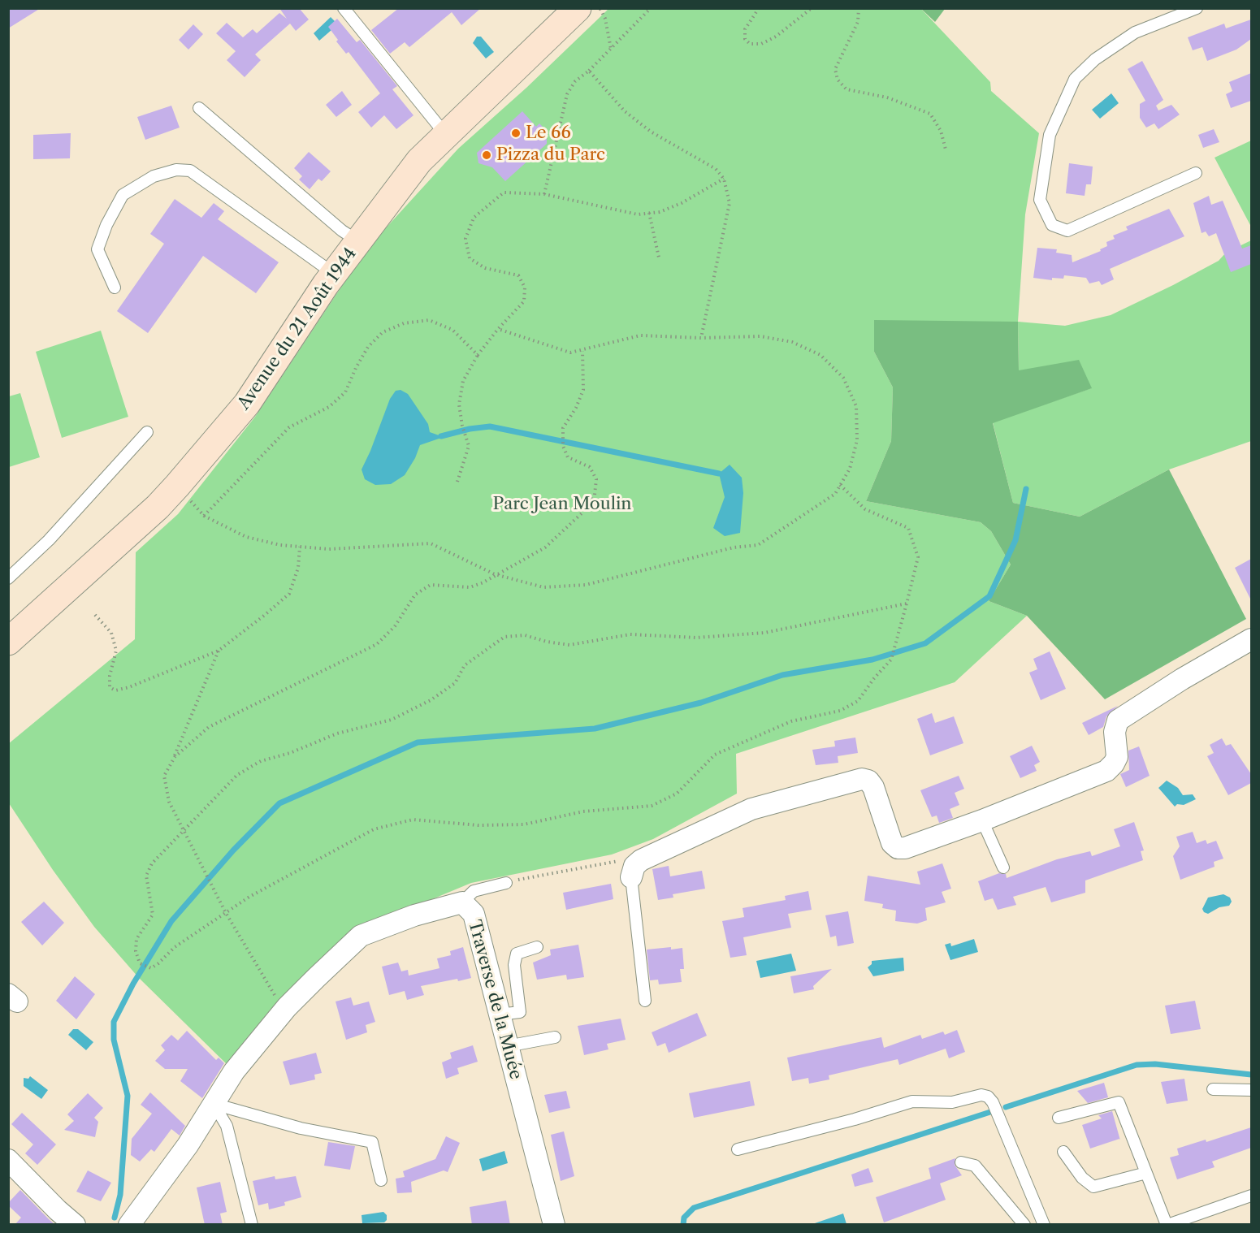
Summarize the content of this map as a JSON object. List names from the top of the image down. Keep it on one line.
{"streets":{"main road":["Avenue du 21 Août 1944"],"street":["Traverse de la Muée"]},"parks":["Parc Jean Moulin"],"places":["Le 66","Pizza du Parc"]}
